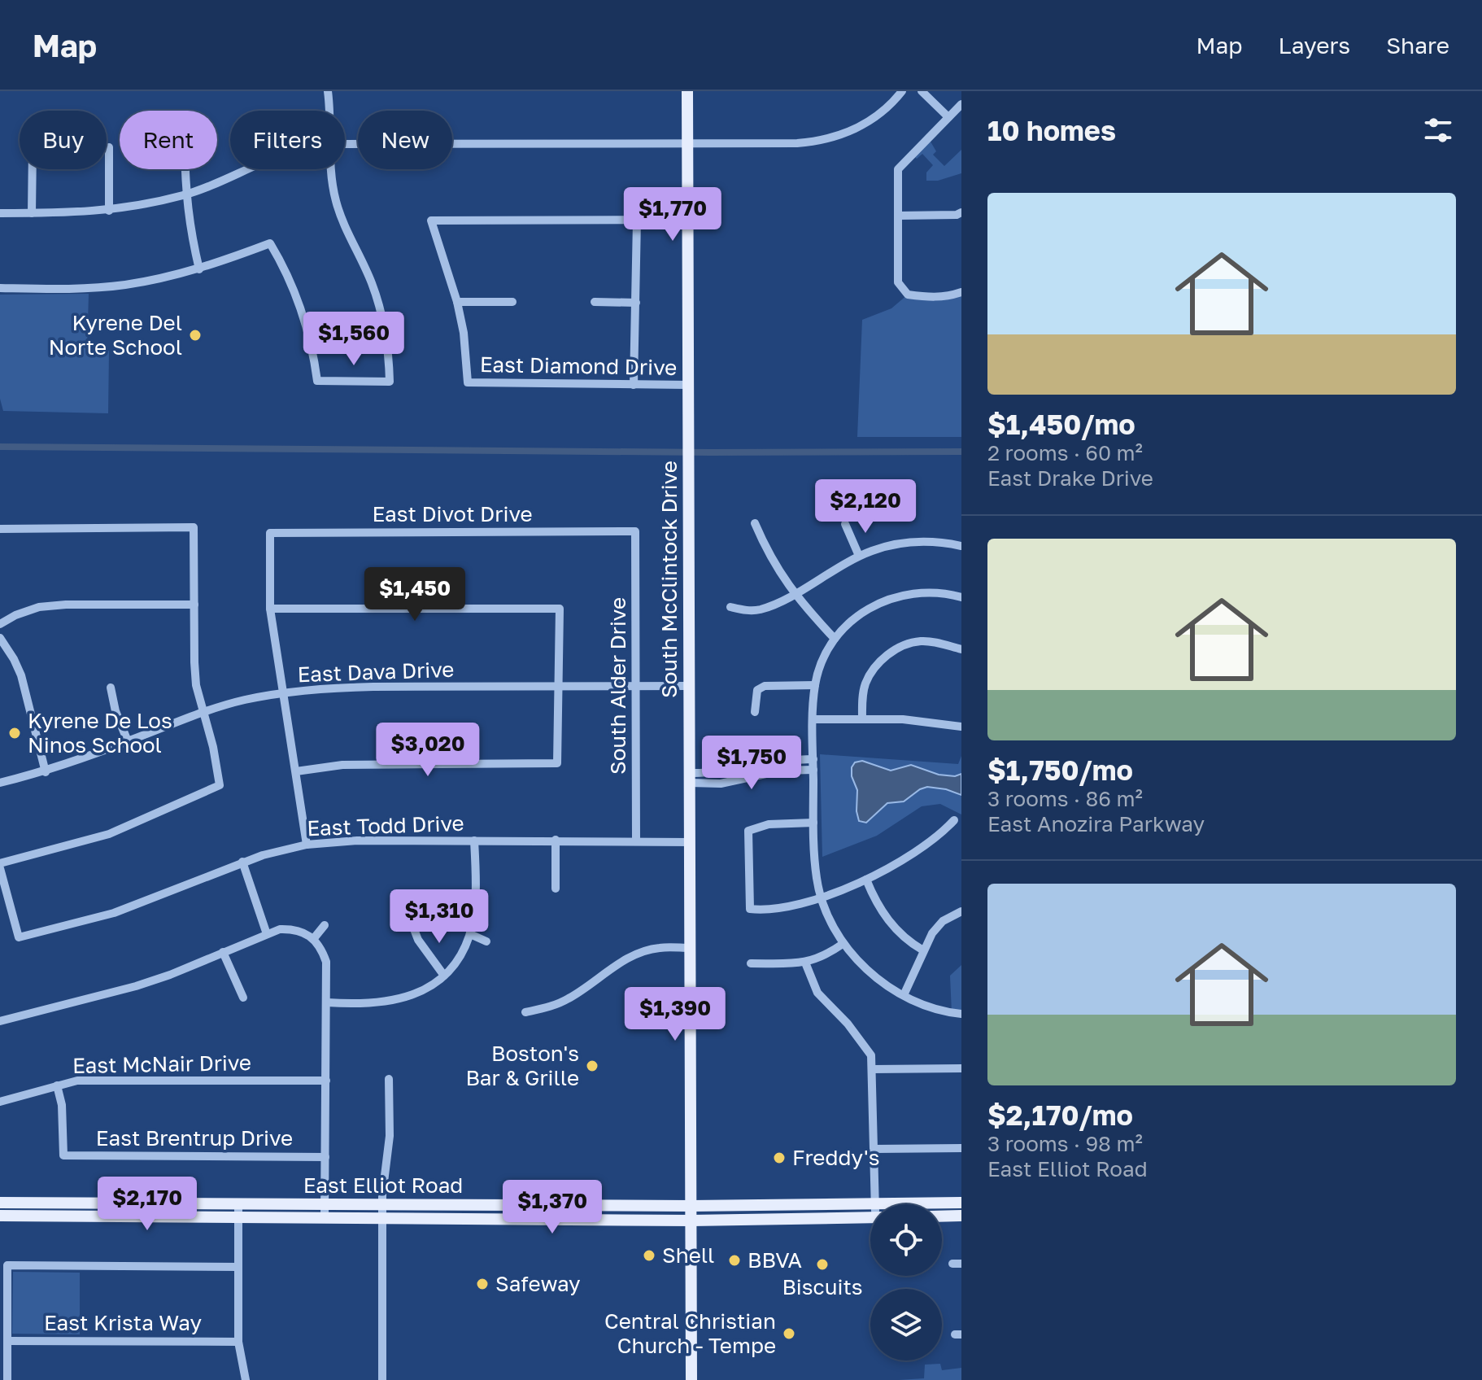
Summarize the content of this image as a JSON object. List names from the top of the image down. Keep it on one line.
{"streets":{"main road":["South McClintock Drive","East Elliot Road"],"street":["East Diamond Drive","East Divot Drive","East Dava Drive","South Alder Drive","East Todd Drive","East McNair Drive","East Brentrup Drive","East Krista Way"]},"crossings":[["East Diamond Drive","South McClintock Drive"],["East Divot Drive","South Alder Drive"],["South McClintock Drive","East Dava Drive"],["South McClintock Drive","East Todd Drive"],["South McClintock Drive","East Elliot Road"],["East Dava Drive","South Alder Drive"],["South Alder Drive","East Todd Drive"],["East McNair Drive","East Brentrup Drive"]],"places":["Kyrene Del Norte School","Kyrene De Los Ninos School","Boston's Bar & Grille","Freddy's","Shell","BBVA","Biscuits","Safeway","Central Christian Church - Tempe"],"page":{"header":"Map","nav":["Map","Layers","Share"],"heading":"10 homes","chip":["Buy","Rent","Filters","New"],"list":[{"name":"$1,450/mo","note":"2 rooms · 60 m² · East Drake Drive"},{"name":"$1,750/mo","note":"3 rooms · 86 m² · East Anozira Parkway"},{"name":"$2,170/mo","note":"3 rooms · 98 m² · East Elliot Road"}],"price":["$1,770","$1,560","$2,120","$1,450","$3,020","$1,750","$1,310","$1,390","$2,170","$1,370"]}}
